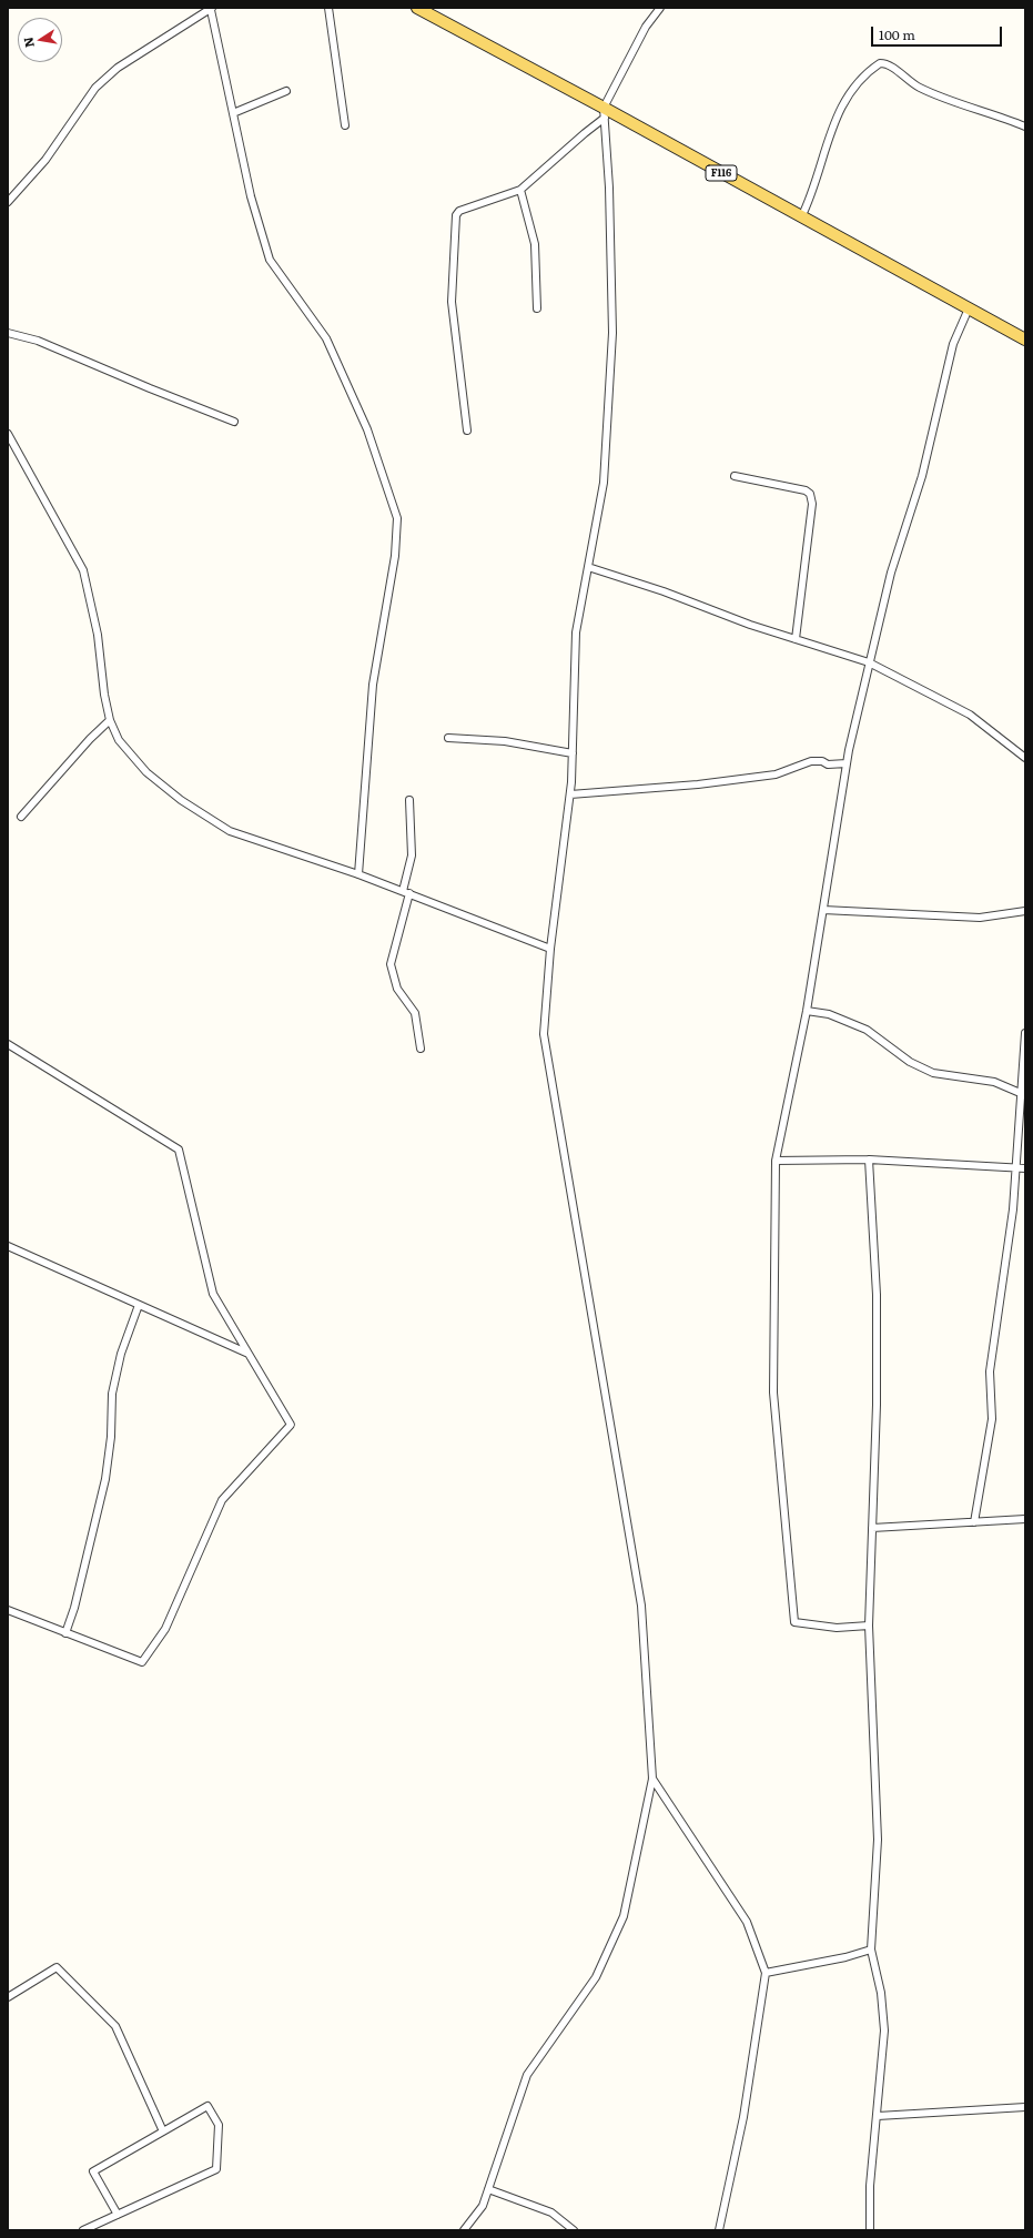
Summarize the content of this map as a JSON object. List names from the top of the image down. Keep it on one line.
{"streets":{"main road":["F116"]},"scale_bar":"100 m","north":"left"}
